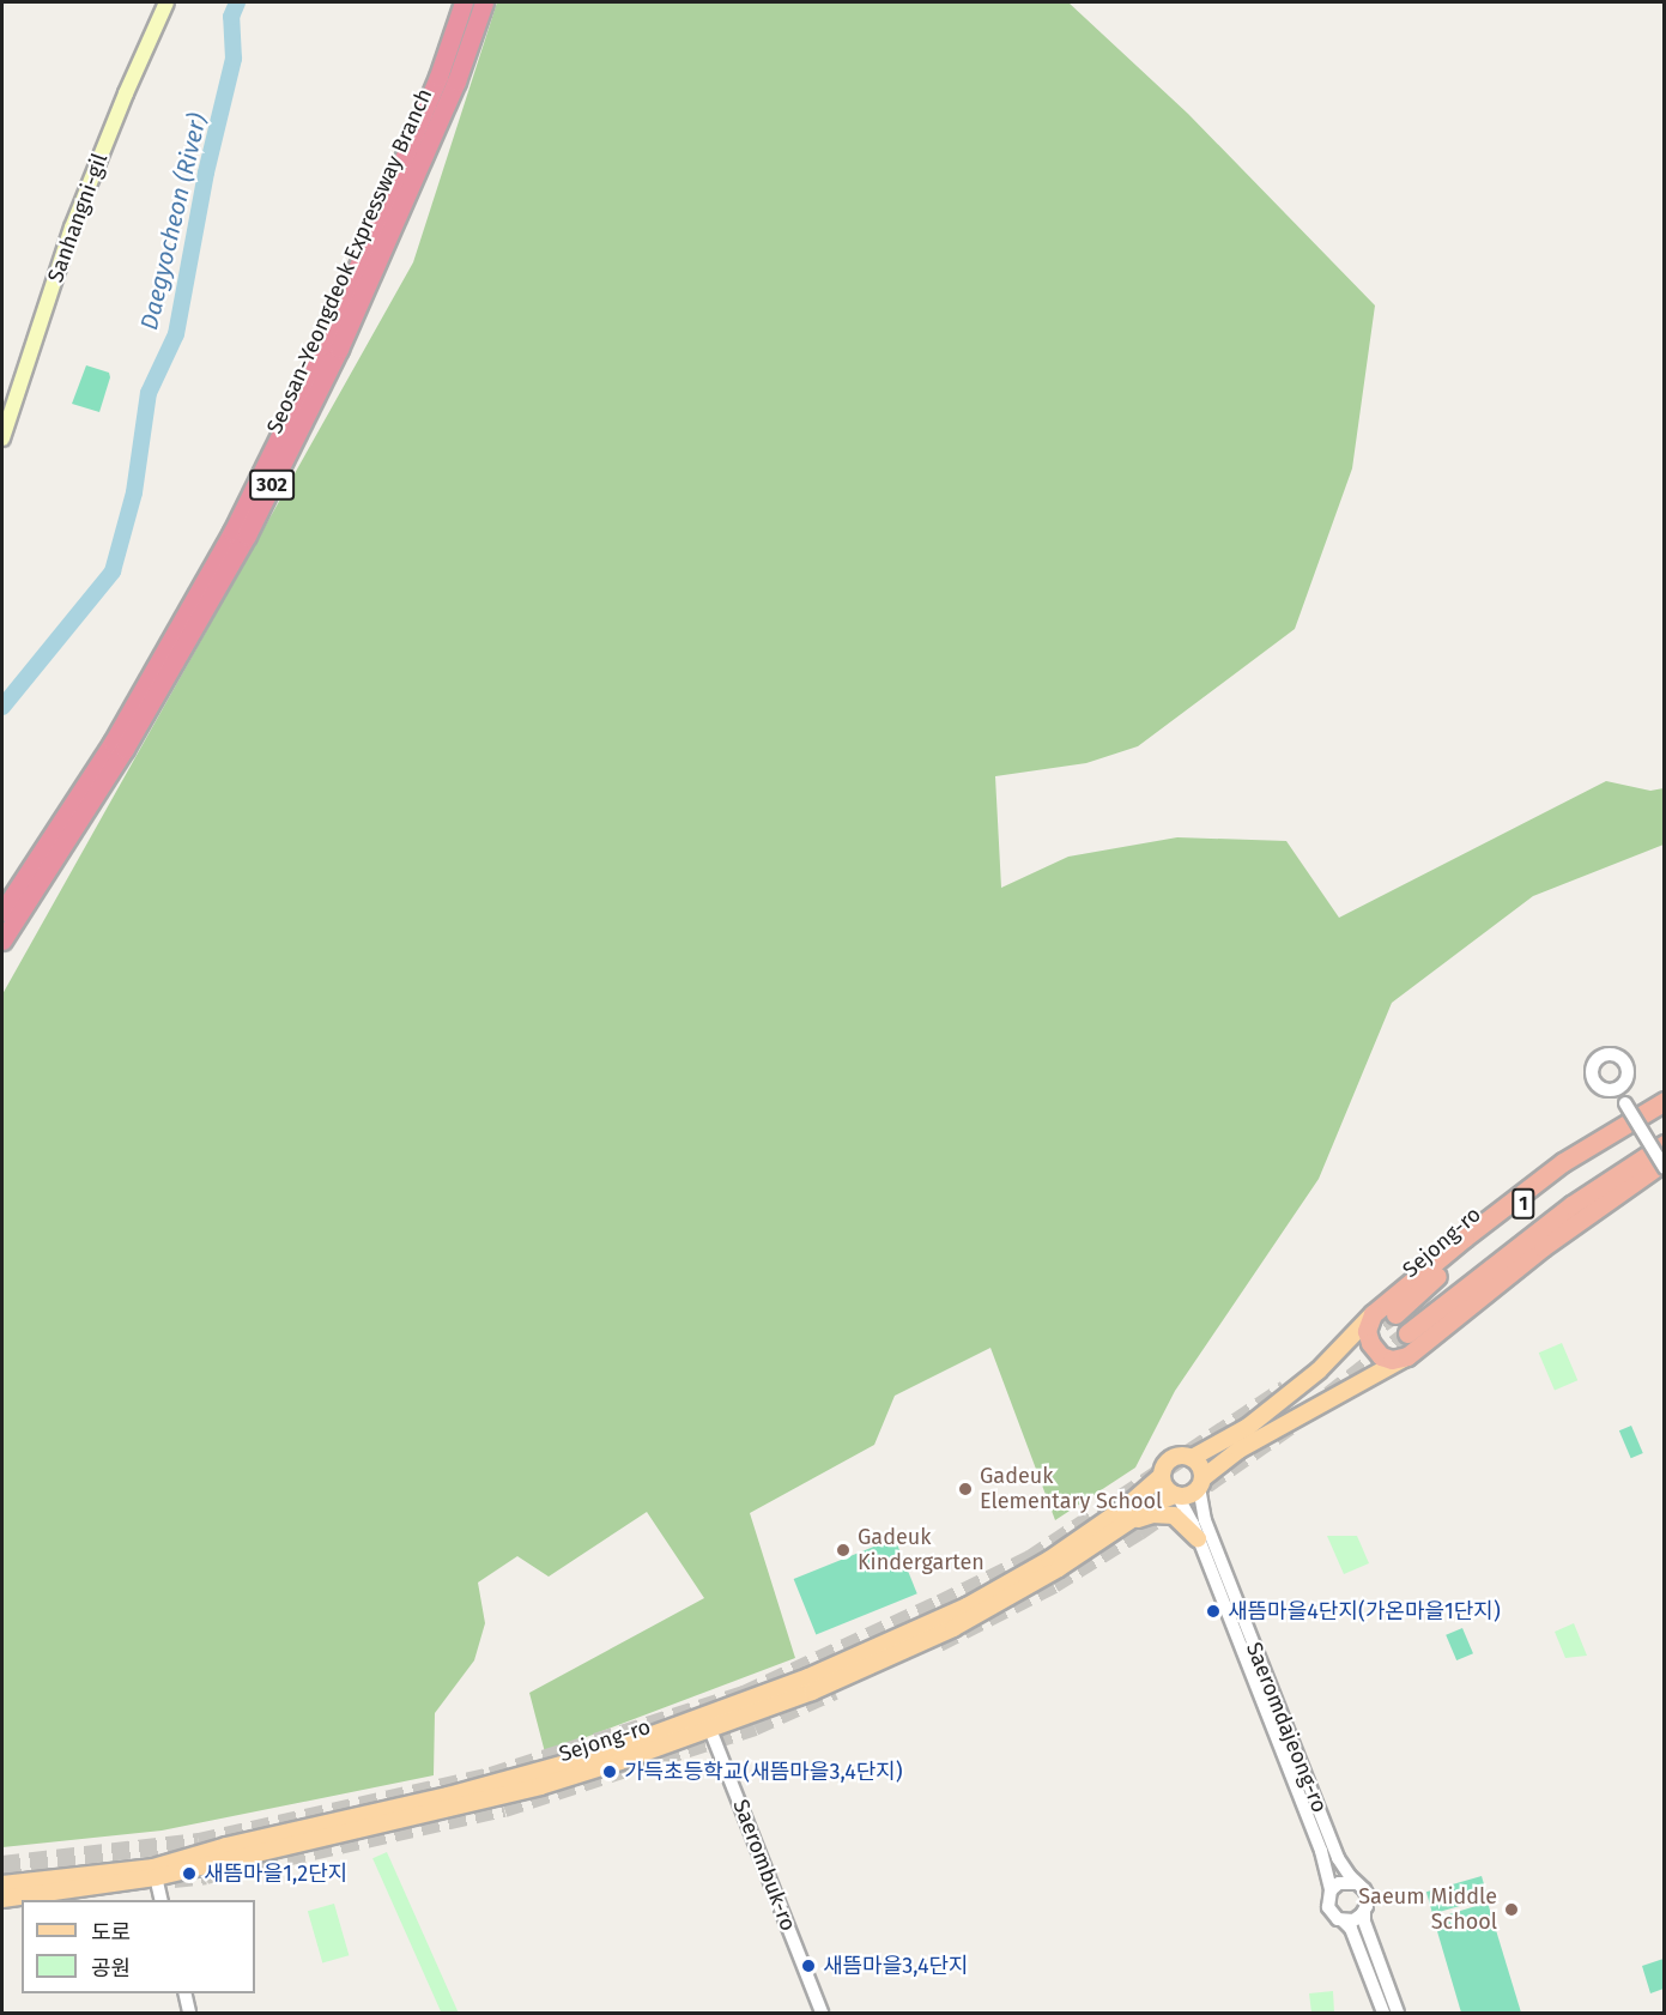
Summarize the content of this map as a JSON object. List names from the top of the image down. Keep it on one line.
{"streets":{"highway":["Seosan-Yeongdeok Expressway Branch","302","1","Sejong-ro"],"main road":["Sanhangni-gil"],"street":["Saeromdajeong-ro","Saerombuk-ro"]},"crossings":[["Sejong-ro","Saeromdajeong-ro"],["Sejong-ro","Saerombuk-ro"]],"water":["Daegyocheon (River)"],"places":["Gadeuk Elementary School","Gadeuk Kindergarten","새뜸마을4단지(가온마을1단지)","가득초등학교(새뜸마을3,4단지)","새뜸마을1,2단지","Saeum Middle School","새뜸마을3,4단지"],"legend":["도로","공원"]}
